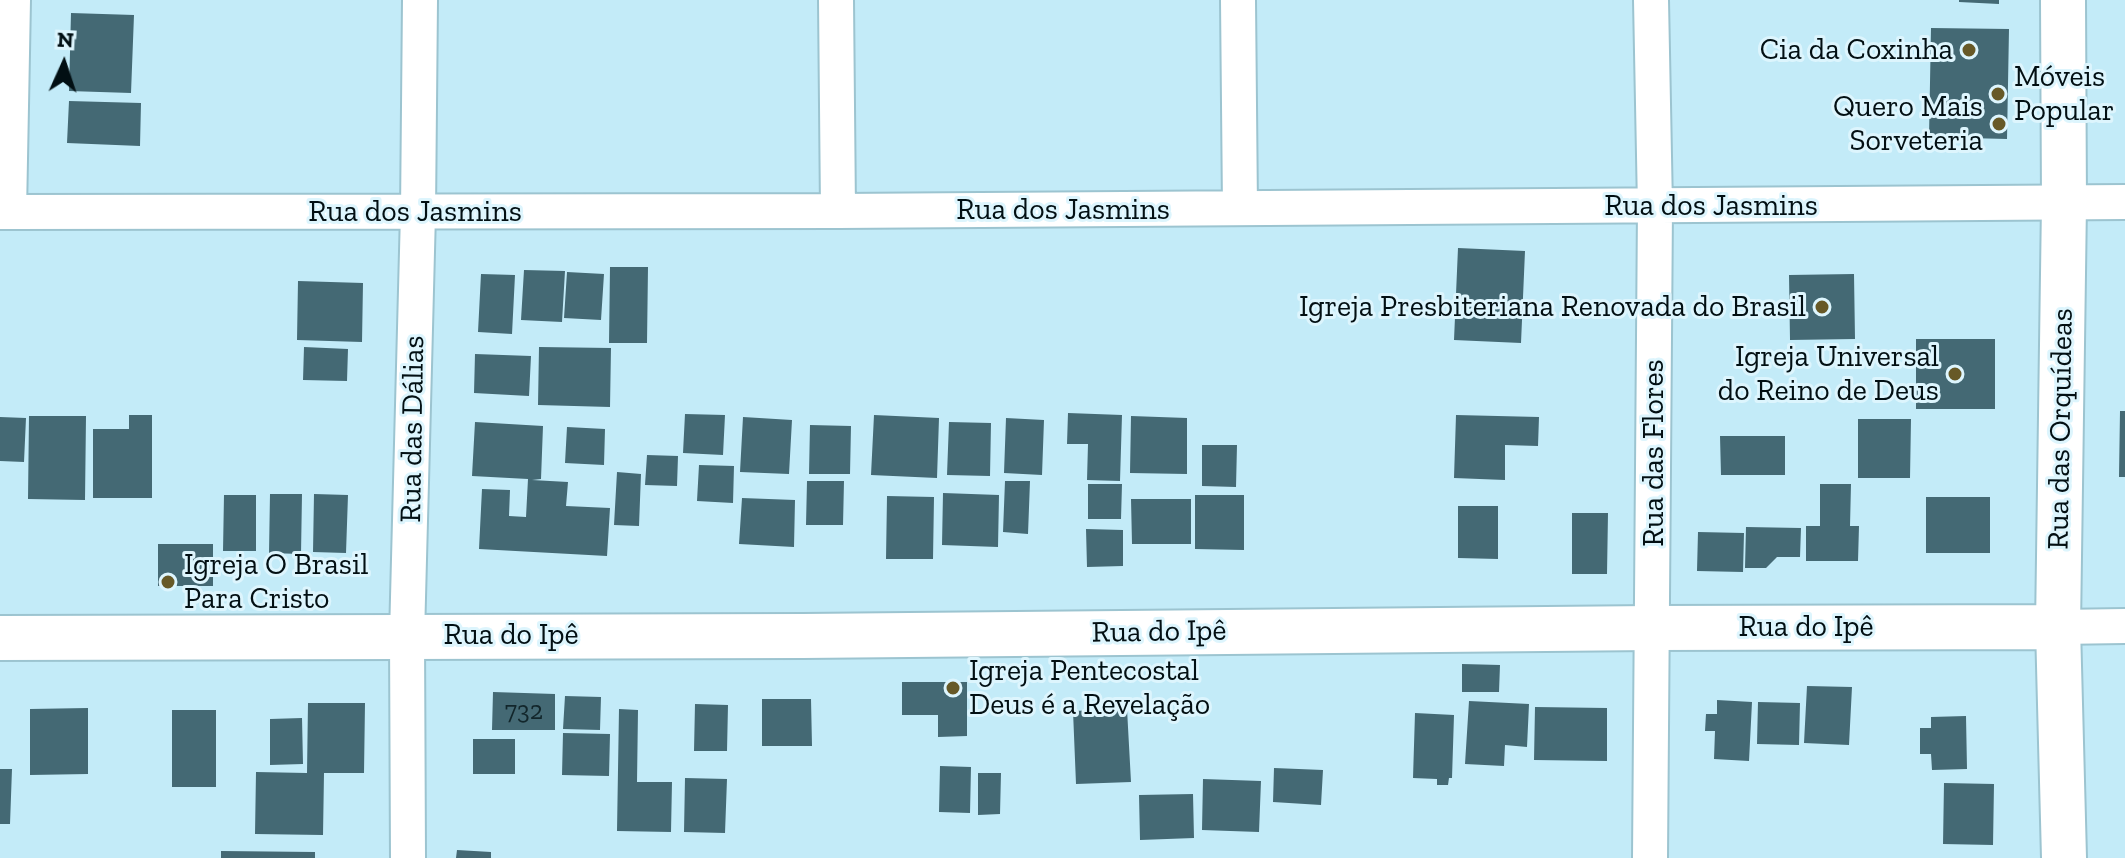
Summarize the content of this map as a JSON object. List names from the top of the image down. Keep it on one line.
{"streets":{"street":["Rua dos Jasmins","Rua das Dálias","Rua das Orquídeas","Rua das Flores","Rua do Ipê"]},"crossings":[["Rua dos Jasmins","Rua das Dálias"],["Rua dos Jasmins","Rua das Orquídeas"],["Rua dos Jasmins","Rua das Flores"],["Rua das Dálias","Rua do Ipê"],["Rua das Orquídeas","Rua do Ipê"],["Rua das Flores","Rua do Ipê"]],"places":["Cia da Coxinha","Móveis Popular","Quero Mais Sorveteria","Igreja Presbiteriana Renovada do Brasil","Igreja Universal do Reino de Deus","Igreja O Brasil Para Cristo","Igreja Pentecostal Deus é a Revelação"],"house_numbers":["732"],"north":"top"}
